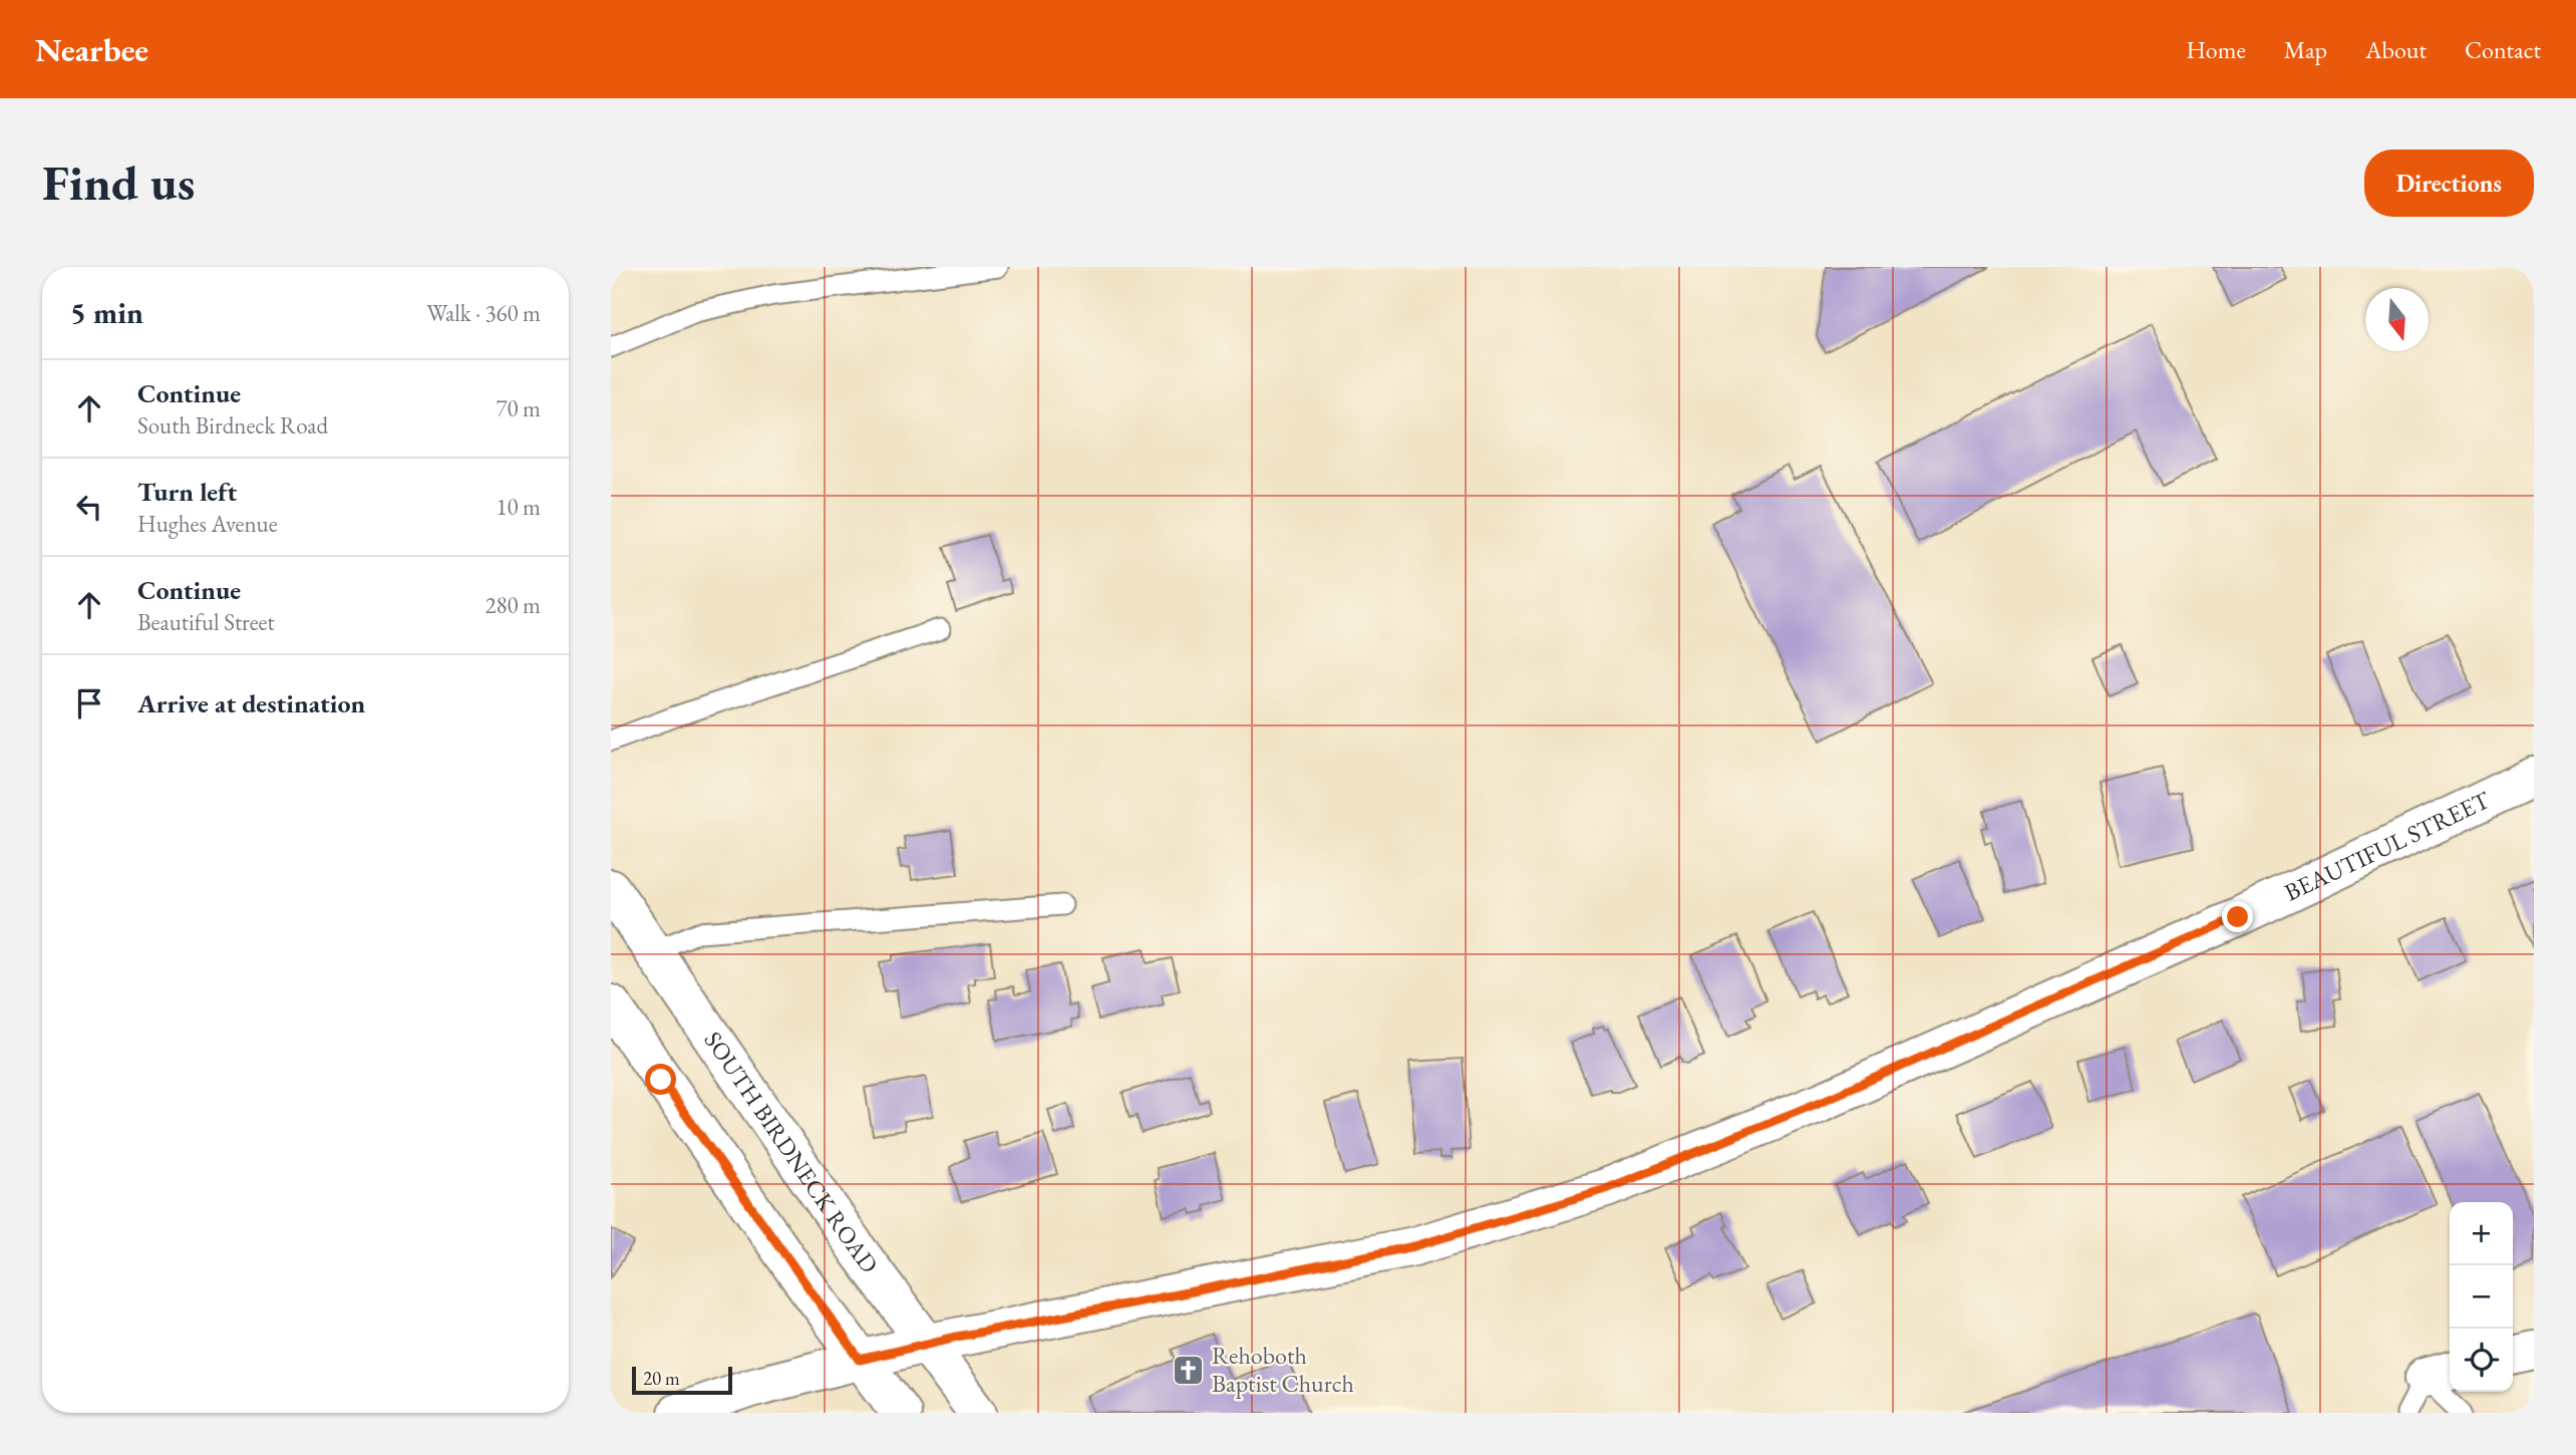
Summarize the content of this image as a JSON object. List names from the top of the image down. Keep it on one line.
{"streets":{"street":["BEAUTIFUL STREET","SOUTH BIRDNECK ROAD"]},"crossings":[["BEAUTIFUL STREET","SOUTH BIRDNECK ROAD"]],"places":{"church":["Rehoboth Baptist Church"]},"scale_bar":"20 m","north":"bottom","page":{"header":"Nearbee","nav":["Home","Map","About","Contact"],"buttons":"Directions","title":"Find us","heading":["5 min","Walk · 360 m"],"list":[["Continue","South Birdneck Road","70 m"],["Turn left","Hughes Avenue","10 m"],["Continue","Beautiful Street","280 m"],"Arrive at destination"],"map_buttons":["+","−"],"scale":"20 m"}}
